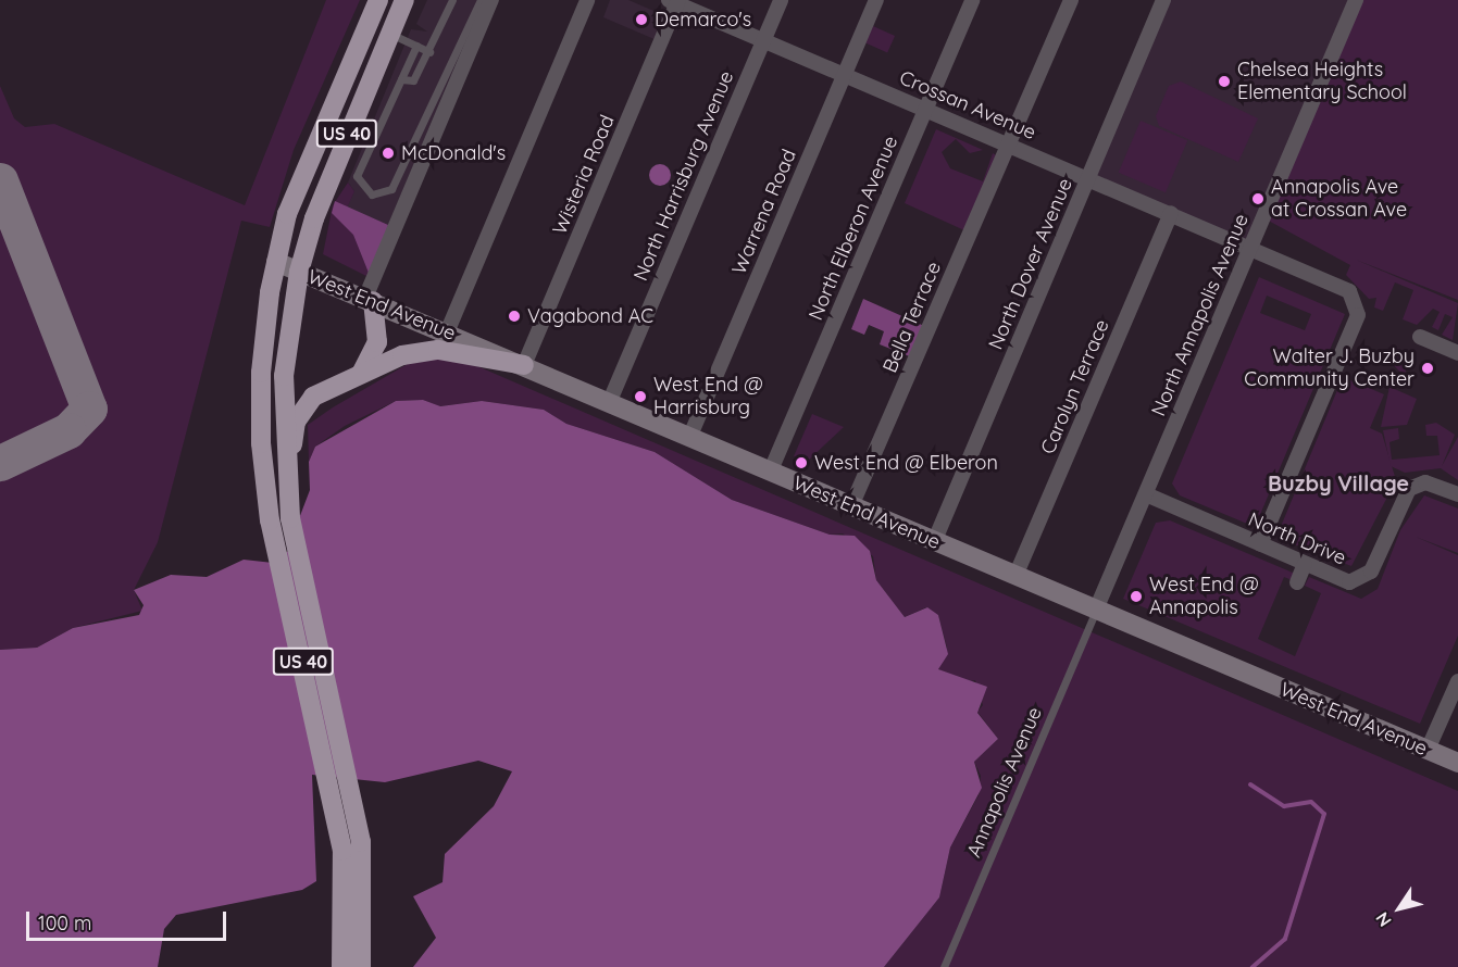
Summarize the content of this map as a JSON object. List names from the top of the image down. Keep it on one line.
{"streets":{"highway":["US 40"],"main road":["West End Avenue"],"street":["Crossan Avenue","Wisteria Road","North Harrisburg Avenue","Warrena Road","North Elberon Avenue","North Dover Avenue","North Annapolis Avenue","Bella Terrace","Carolyn Terrace","North Drive"],"lane":["Annapolis Avenue"]},"crossings":[["Crossan Avenue","Wisteria Road"],["Crossan Avenue","North Harrisburg Avenue"],["Crossan Avenue","Warrena Road"],["Crossan Avenue","North Elberon Avenue"],["Crossan Avenue","North Dover Avenue"],["Crossan Avenue","North Annapolis Avenue"],["Crossan Avenue","Bella Terrace"],["Crossan Avenue","Carolyn Terrace"],["Crossan Avenue","North Drive"],["US 40","West End Avenue"],["Wisteria Road","West End Avenue"],["North Harrisburg Avenue","West End Avenue"],["Warrena Road","West End Avenue"],["North Elberon Avenue","West End Avenue"],["North Dover Avenue","West End Avenue"],["West End Avenue","North Annapolis Avenue"],["West End Avenue","Bella Terrace"],["West End Avenue","Carolyn Terrace"],["West End Avenue","Annapolis Avenue"],["North Annapolis Avenue","North Drive"],["North Annapolis Avenue","Annapolis Avenue"]],"districts":["Buzby Village"],"places":["Demarco's","Chelsea Heights Elementary School","McDonald's","Annapolis Ave at Crossan Ave","Vagabond AC","Walter J. Buzby Community Center","West End @ Harrisburg","West End @ Elberon","West End @ Annapolis"],"scale_bar":"100 m","north":"bottom left"}
